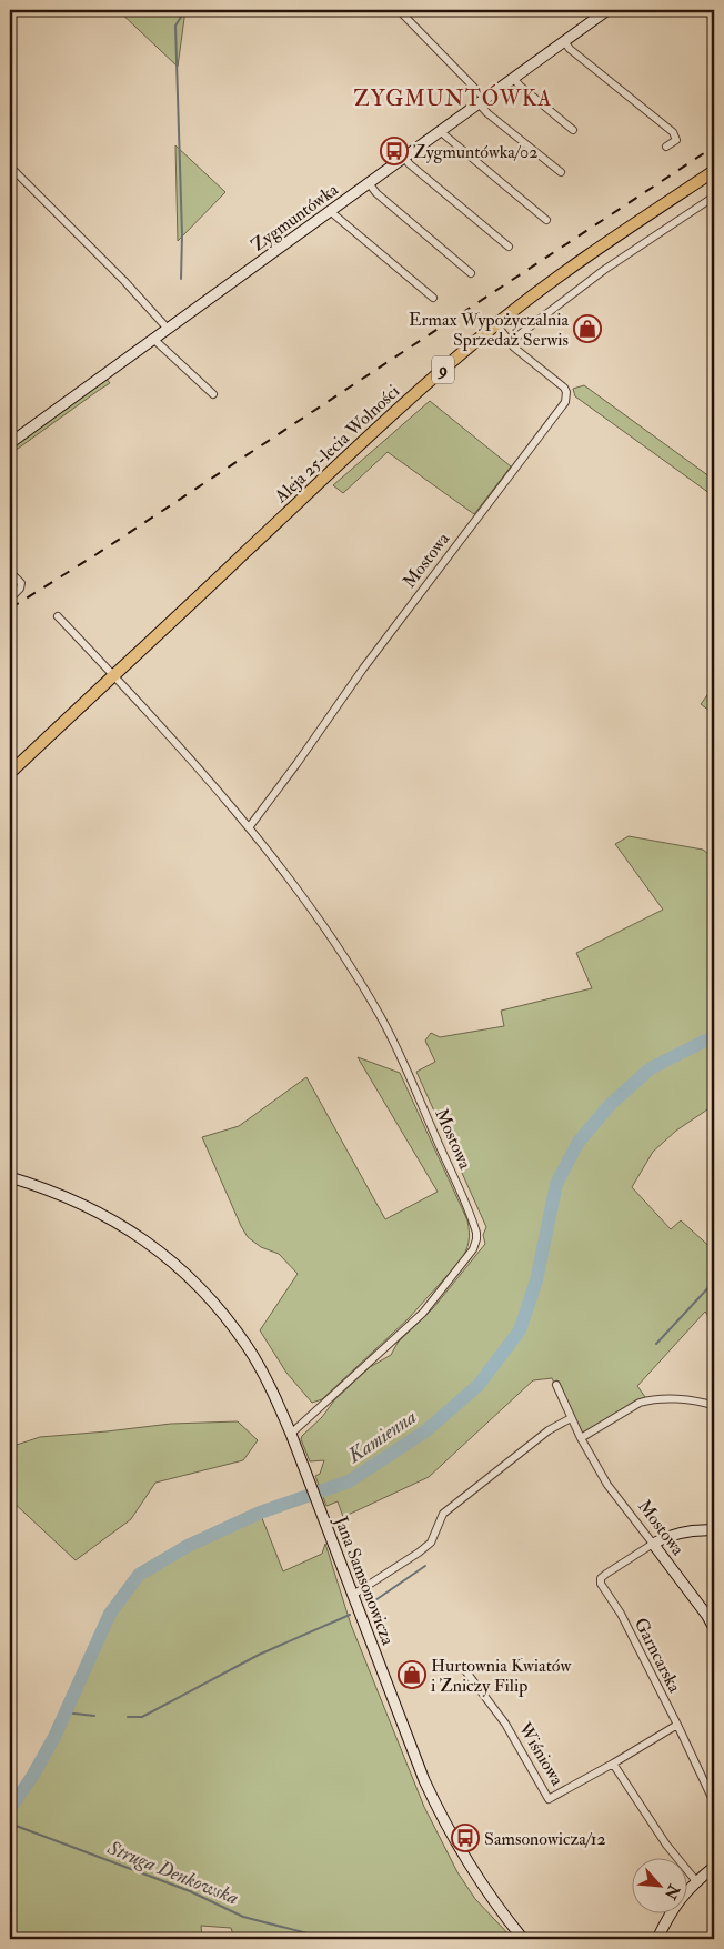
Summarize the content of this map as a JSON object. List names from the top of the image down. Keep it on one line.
{"streets":{"main road":["9","Aleja 25-lecia Wolności"],"street":["Zygmuntówka","Mostowa","Jana Samsonowicza","Garncarska","Wiśniowa"]},"crossings":[["Aleja 25-lecia Wolności","Mostowa"],["Mostowa","Jana Samsonowicza"],["Mostowa","Garncarska"],["Garncarska","Wiśniowa"]],"districts":["ZYGMUNTÓWKA"],"water":["Kamienna","Struga Denkowska"],"places":{"bus stop":["Zygmuntówka/02","Samsonowicza/12"],"shop":["Ermax Wypożyczalnia Sprzedaż Serwis","Hurtownia Kwiatów i Zniczy Filip"]},"north":"bottom right"}
